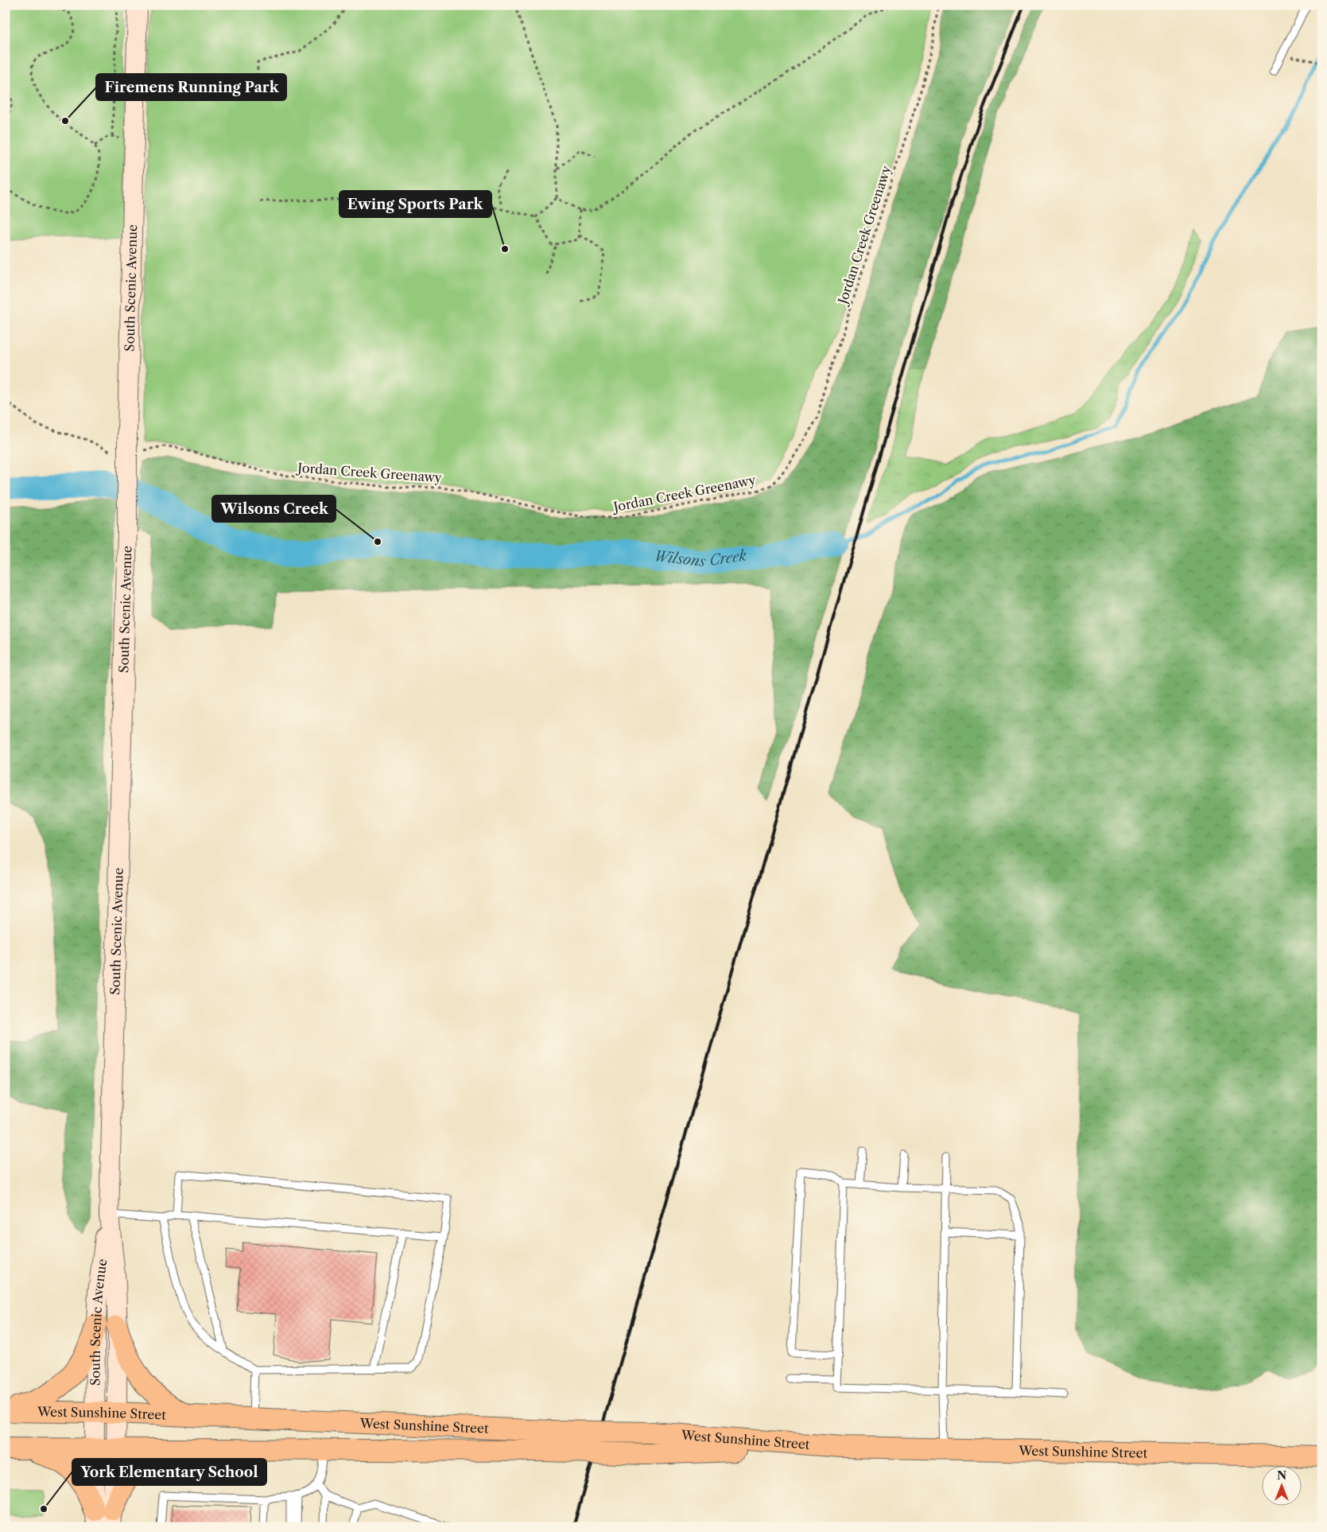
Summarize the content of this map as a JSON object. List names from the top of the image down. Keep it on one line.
{"streets":{"main road":["South Scenic Avenue","West Sunshine Street"],"path":["Jordan Creek Greenawy"]},"crossings":[["South Scenic Avenue","West Sunshine Street"]],"water":["Wilsons Creek"],"places":["Firemens Running Park","Ewing Sports Park","Wilsons Creek","York Elementary School"],"north":"top"}
